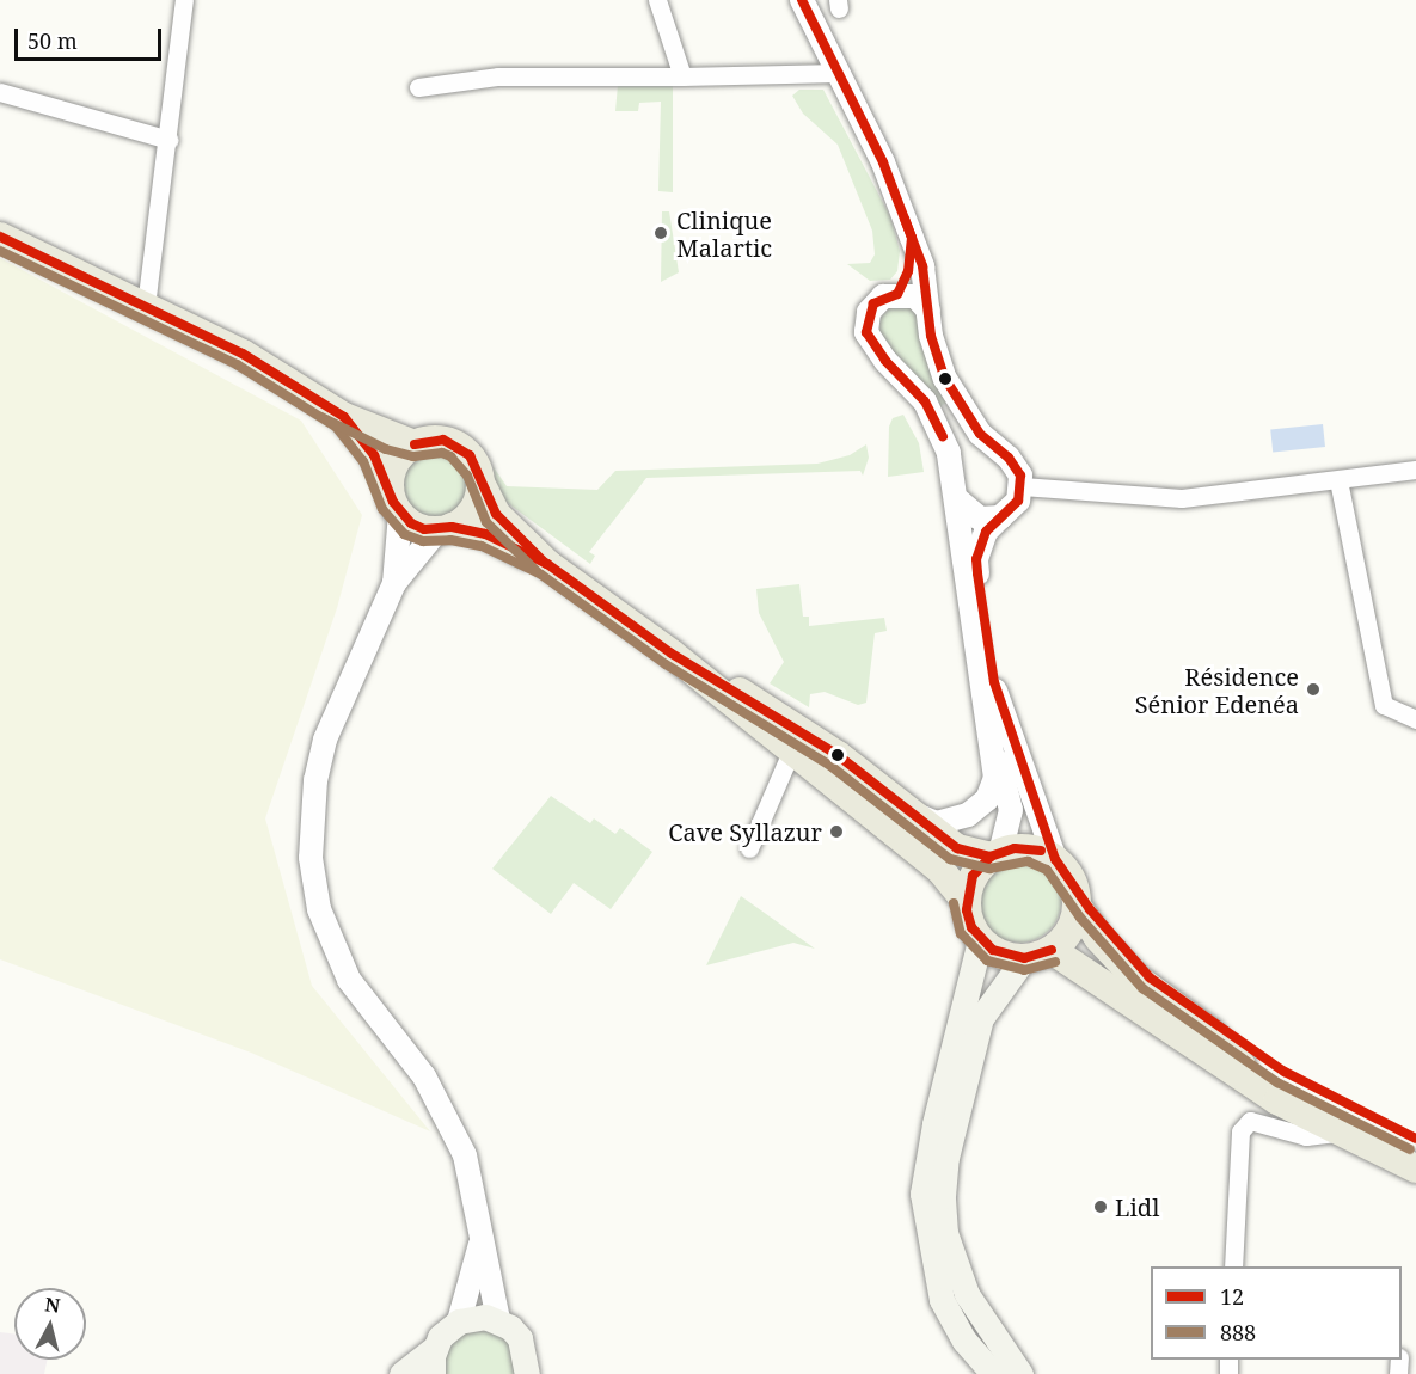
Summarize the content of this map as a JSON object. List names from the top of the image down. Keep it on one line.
{"places":["Clinique Malartic","Résidence Sénior Edenéa","Cave Syllazur","Lidl"],"lines":["transit line 12","transit line 888"],"legend":["12","888"],"scale_bar":"50 m","north":"top"}
